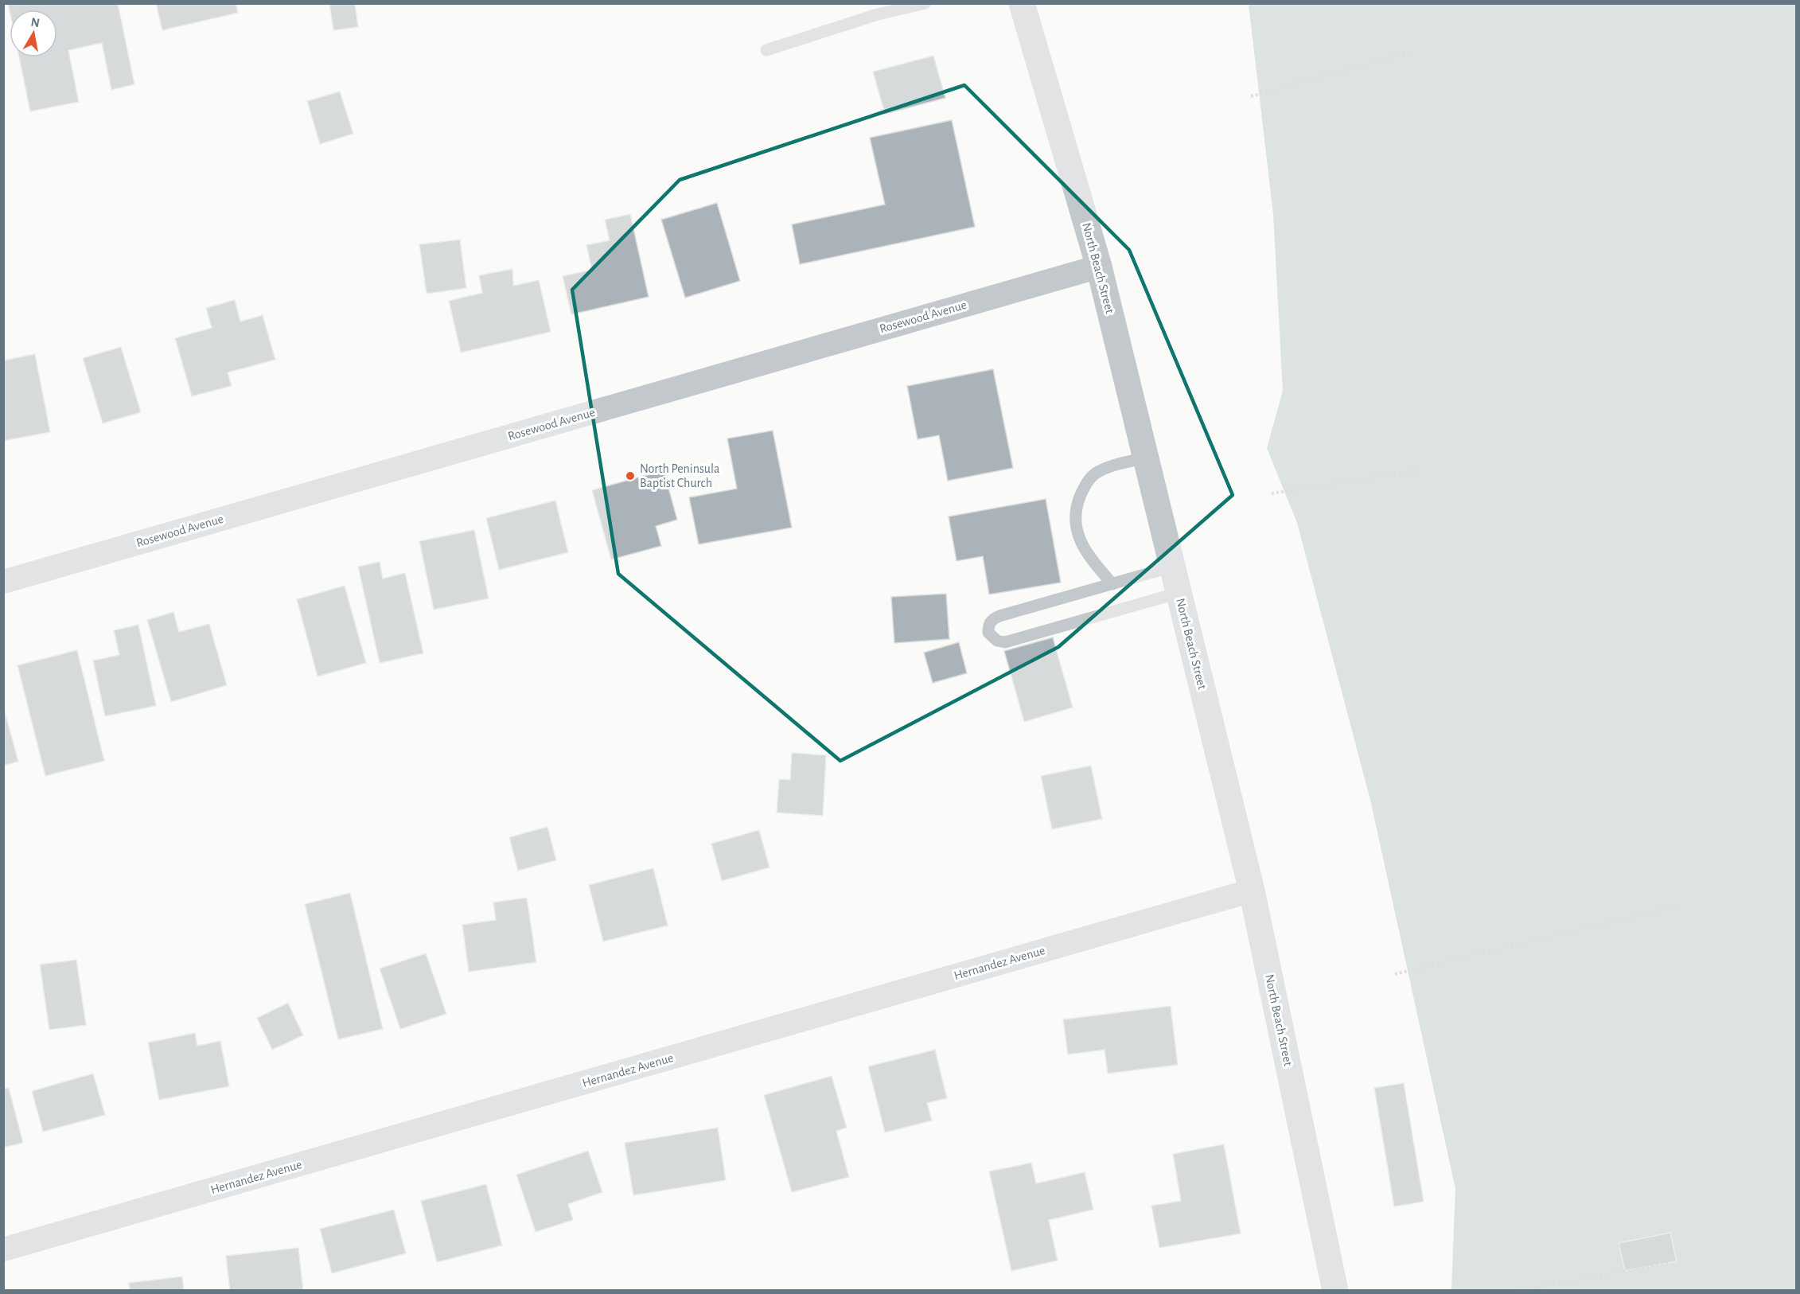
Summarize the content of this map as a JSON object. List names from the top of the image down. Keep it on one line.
{"streets":{"street":["North Beach Street","Rosewood Avenue","Hernandez Avenue"]},"crossings":[["North Beach Street","Rosewood Avenue"],["North Beach Street","Hernandez Avenue"]],"places":["North Peninsula Baptist Church"],"north":"top"}
